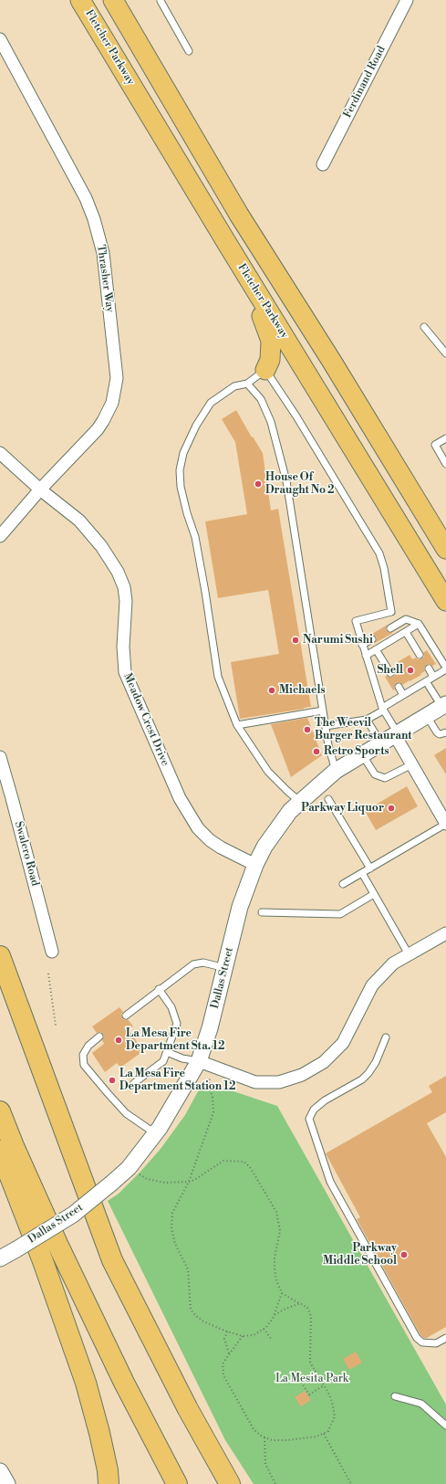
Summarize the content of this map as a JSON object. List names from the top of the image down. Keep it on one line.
{"streets":{"main road":["Fletcher Parkway"],"street":["Ferdinand Road","Thrasher Way","Meadow Crest Drive","Swalero Road","Dallas Street"]},"crossings":[["Thrasher Way","Meadow Crest Drive"],["Meadow Crest Drive","Dallas Street"]],"parks":["La Mesita Park"],"places":["House Of Draught No 2","Narumi Sushi","Shell","Michaels","The Weevil Burger Restaurant","Retro Sports","Parkway Liquor","La Mesa Fire Department Sta. 12","La Mesa Fire Department Station 12","Parkway Middle School"]}
